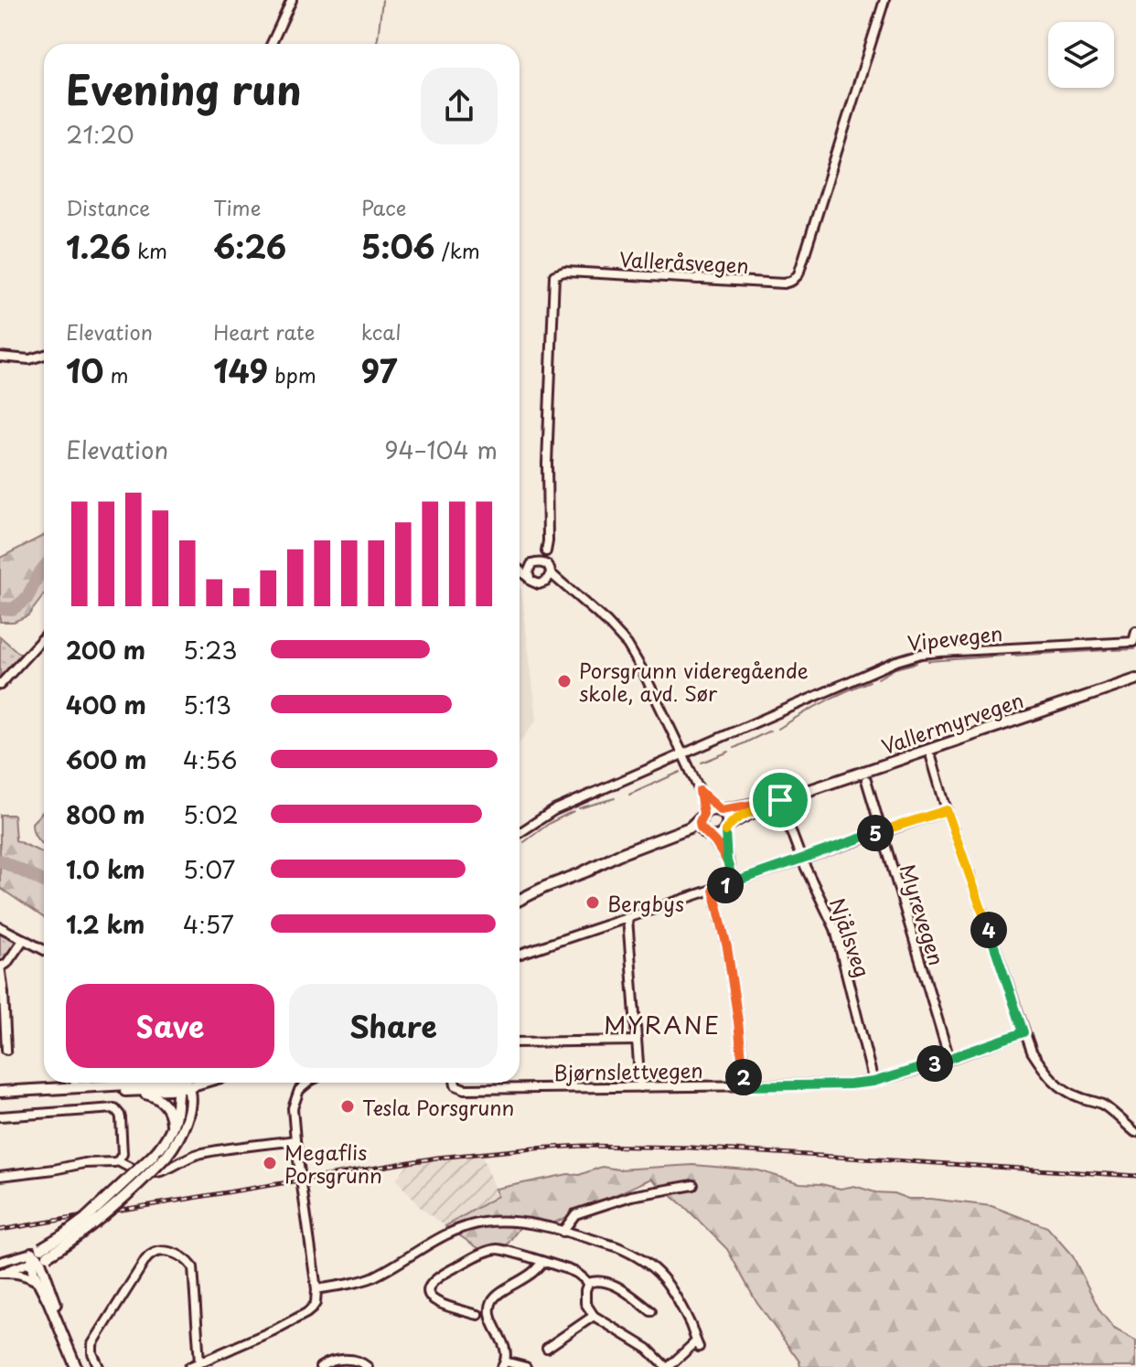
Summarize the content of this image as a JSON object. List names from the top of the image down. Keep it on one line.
{"streets":{"main road":["Vallermyrvegen"],"street":["Valleråsvegen","Vipevegen","Myrevegen","Njålsveg","Bjørnslettvegen"]},"crossings":[["Vallermyrvegen","Njålsveg"],["Myrevegen","Bjørnslettvegen"],["Njålsveg","Bjørnslettvegen"]],"districts":["MYRANE"],"places":["Porsgrunn videregående skole, avd. Sør","Bergbys","Tesla Porsgrunn","Megaflis Porsgrunn"],"page":{"heading":["Evening run","21:20"],"stats":[["Distance","1.26 km"],["Time","6:26"],["Pace","5:06 /km"],["Elevation","10 m"],["Heart rate","149 bpm"],["kcal","97"]],"chart":["Elevation","94–104 m"],"list":[{"name":"200 m","note":"5:23"},{"name":"400 m","note":"5:13"},{"name":"600 m","note":"4:56"},{"name":"800 m","note":"5:02"},{"name":"1.0 km","note":"5:07"},{"name":"1.2 km","note":"4:57"}],"pins":["5","1","4","3","2"],"buttons":["Save","Share"]}}
